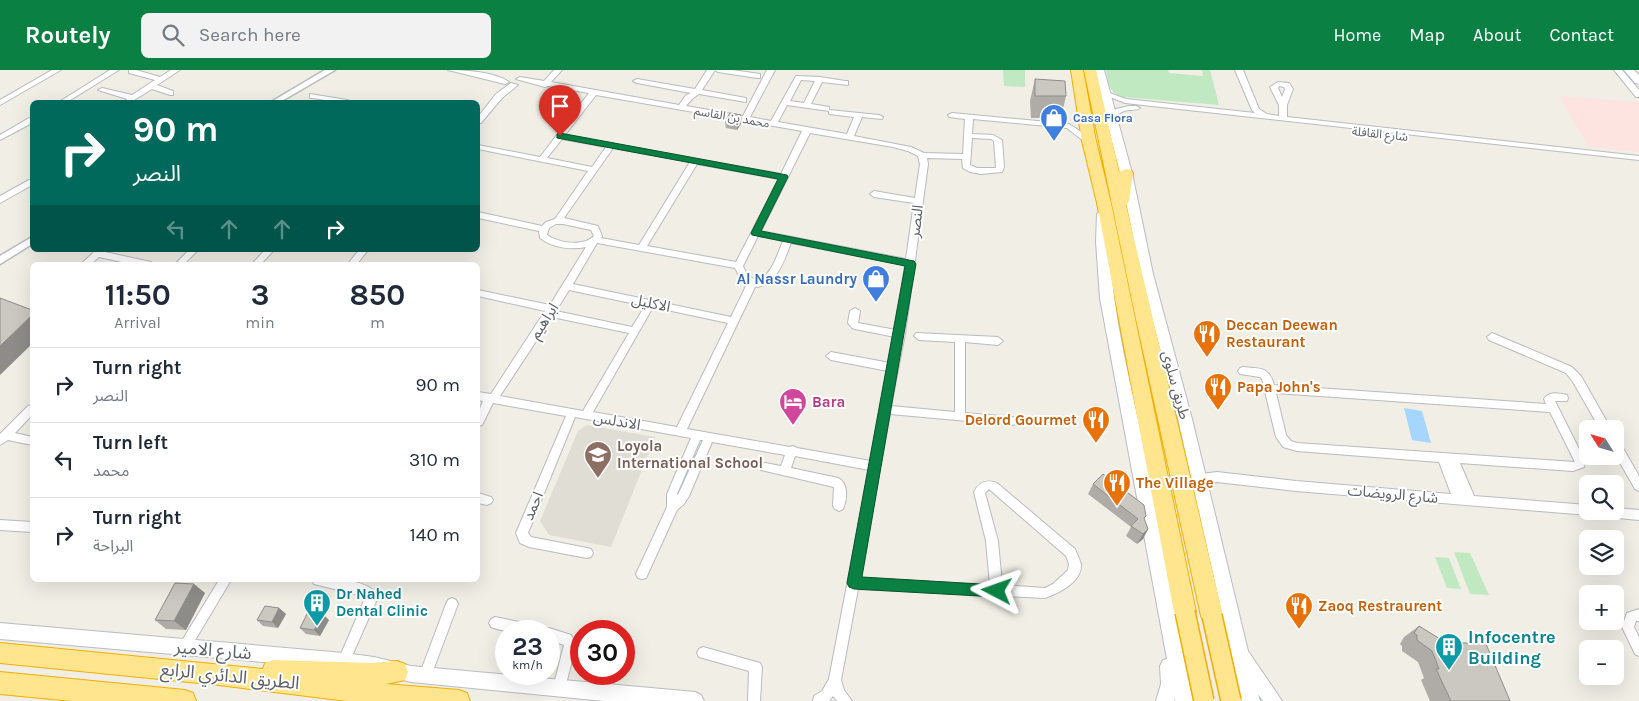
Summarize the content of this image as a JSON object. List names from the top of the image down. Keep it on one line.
{"streets":{"highway":["طريق سلوى","الطريق الدائري الرابع"],"main road":["شارع الامير"],"street":["محمد بن القاسم","شارع القافلة","النصر","الاكليل","ابراهيم","الاندلس","شارع الرويضات","احمد"]},"crossings":[["محمد بن القاسم","النصر"],["شارع القافلة","طريق سلوى"],["النصر","الاندلس"],["الاكليل","ابراهيم"],["ابراهيم","الاندلس"],["طريق سلوى","شارع الرويضات"],["الاندلس","احمد"]],"places":{"shop":["Casa Flora","Al Nassr Laundry"],"restaurant":["Deccan Deewan Restaurant","Papa John's","Delord Gourmet","The Village","Zaoq Restraurent"],"hotel":["Bara"],"school or university":["Loyola International School"],"building":["Dr Nahed Dental Clinic","Infocentre Building"]},"north":"top left","page":{"header":"Routely","search":"Search here","nav":["Home","Map","About","Contact"],"turn":["90 m","النصر"],"eta":["11:50","Arrival","3","min","850","m"],"list":[{"name":"Turn right","note":"النصر","value":"90 m"},{"name":"Turn left","note":"محمد","value":"310 m"},{"name":"Turn right","note":"البراحة","value":"140 m"}],"map_buttons":["+","−"],"speed":"23 km/h","limit":"30"}}
